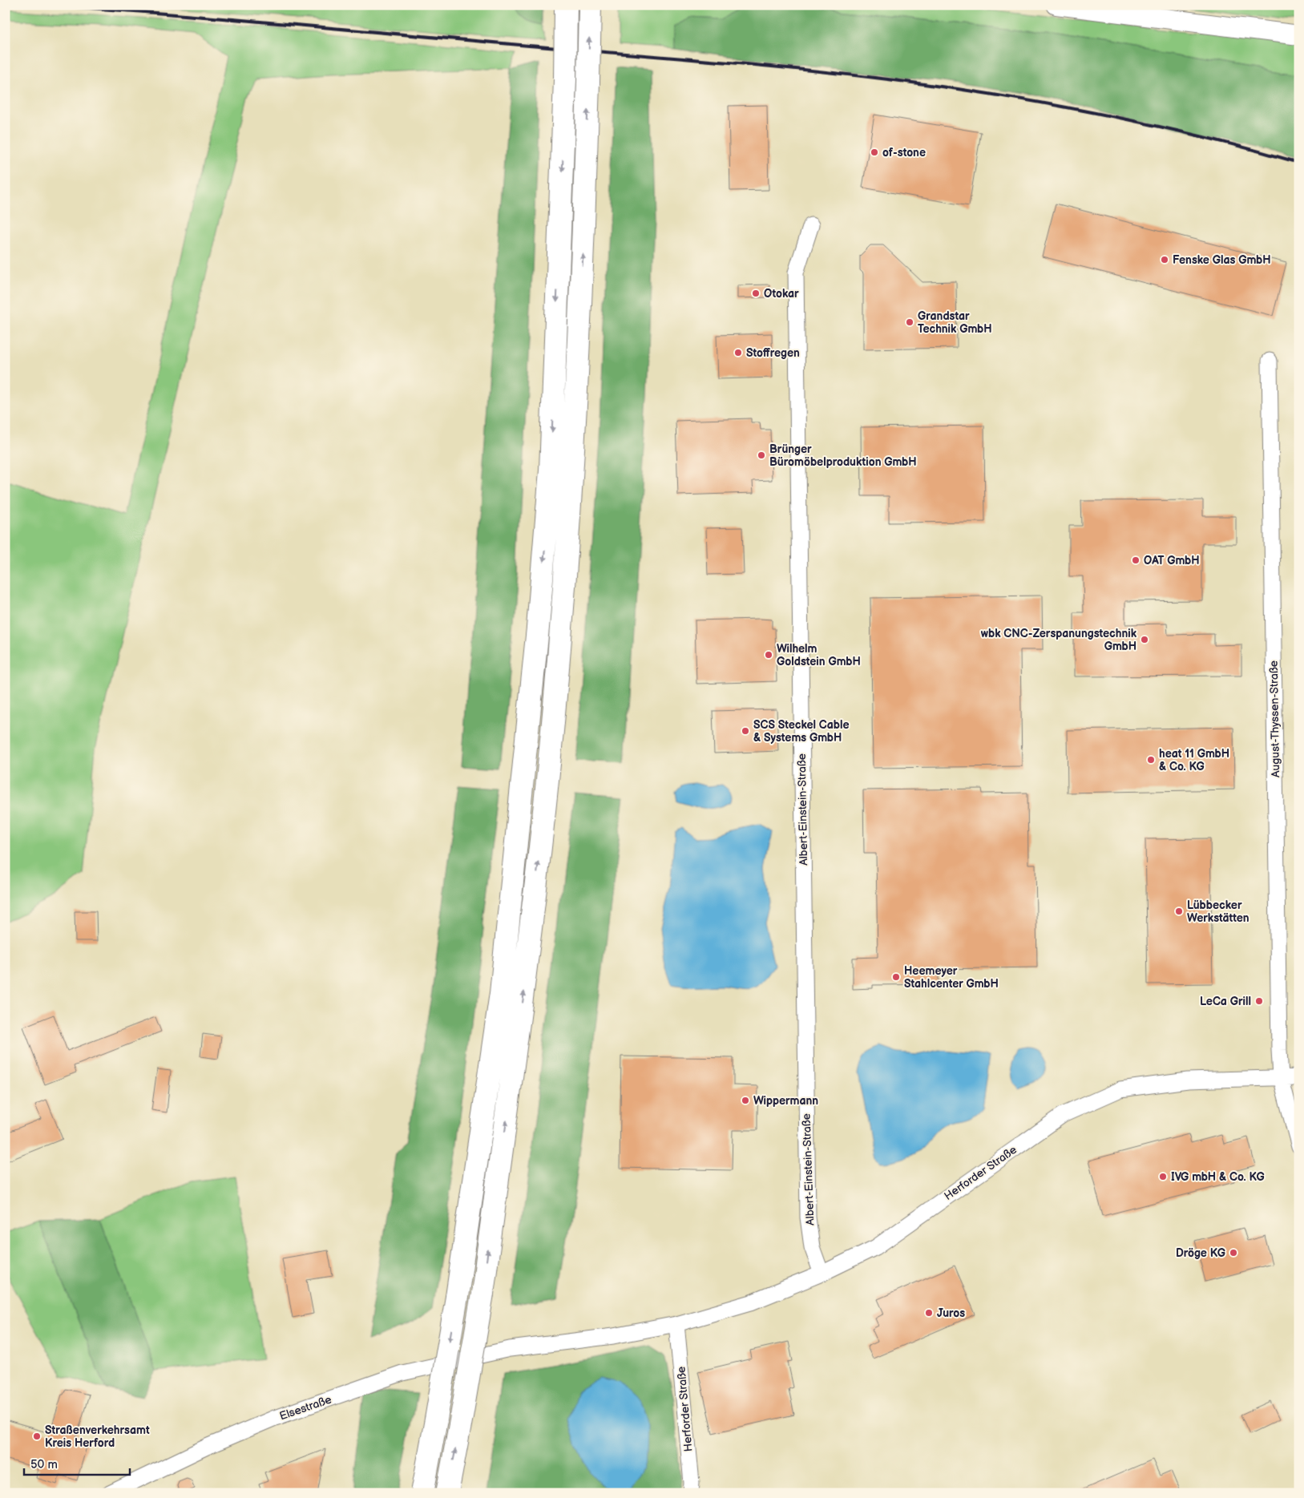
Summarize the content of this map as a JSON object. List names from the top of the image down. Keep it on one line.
{"streets":{"street":["August-Thyssen-Straße","Albert-Einstein-Straße","Herforder Straße","Elsestraße"]},"crossings":[["August-Thyssen-Straße","Herforder Straße"],["Albert-Einstein-Straße","Herforder Straße"],["Herforder Straße","Elsestraße"]],"places":["of-stone","Fenske Glas GmbH","Otokar","Grandstar Technik GmbH","Stoffregen","Brünger Büromöbelproduktion GmbH","OAT GmbH","wbk CNC-Zerspanungstechnik GmbH","Wilhelm Goldstein GmbH","SCS Steckel Cable & Systems GmbH","heat 11 GmbH & Co. KG","Lübbecker Werkstätten","Heemeyer Stahlcenter GmbH","LeCa Grill","Wippermann","IVG mbH & Co. KG","Dröge KG","Juros","Straßenverkehrsamt Kreis Herford"],"scale_bar":"50 m"}
